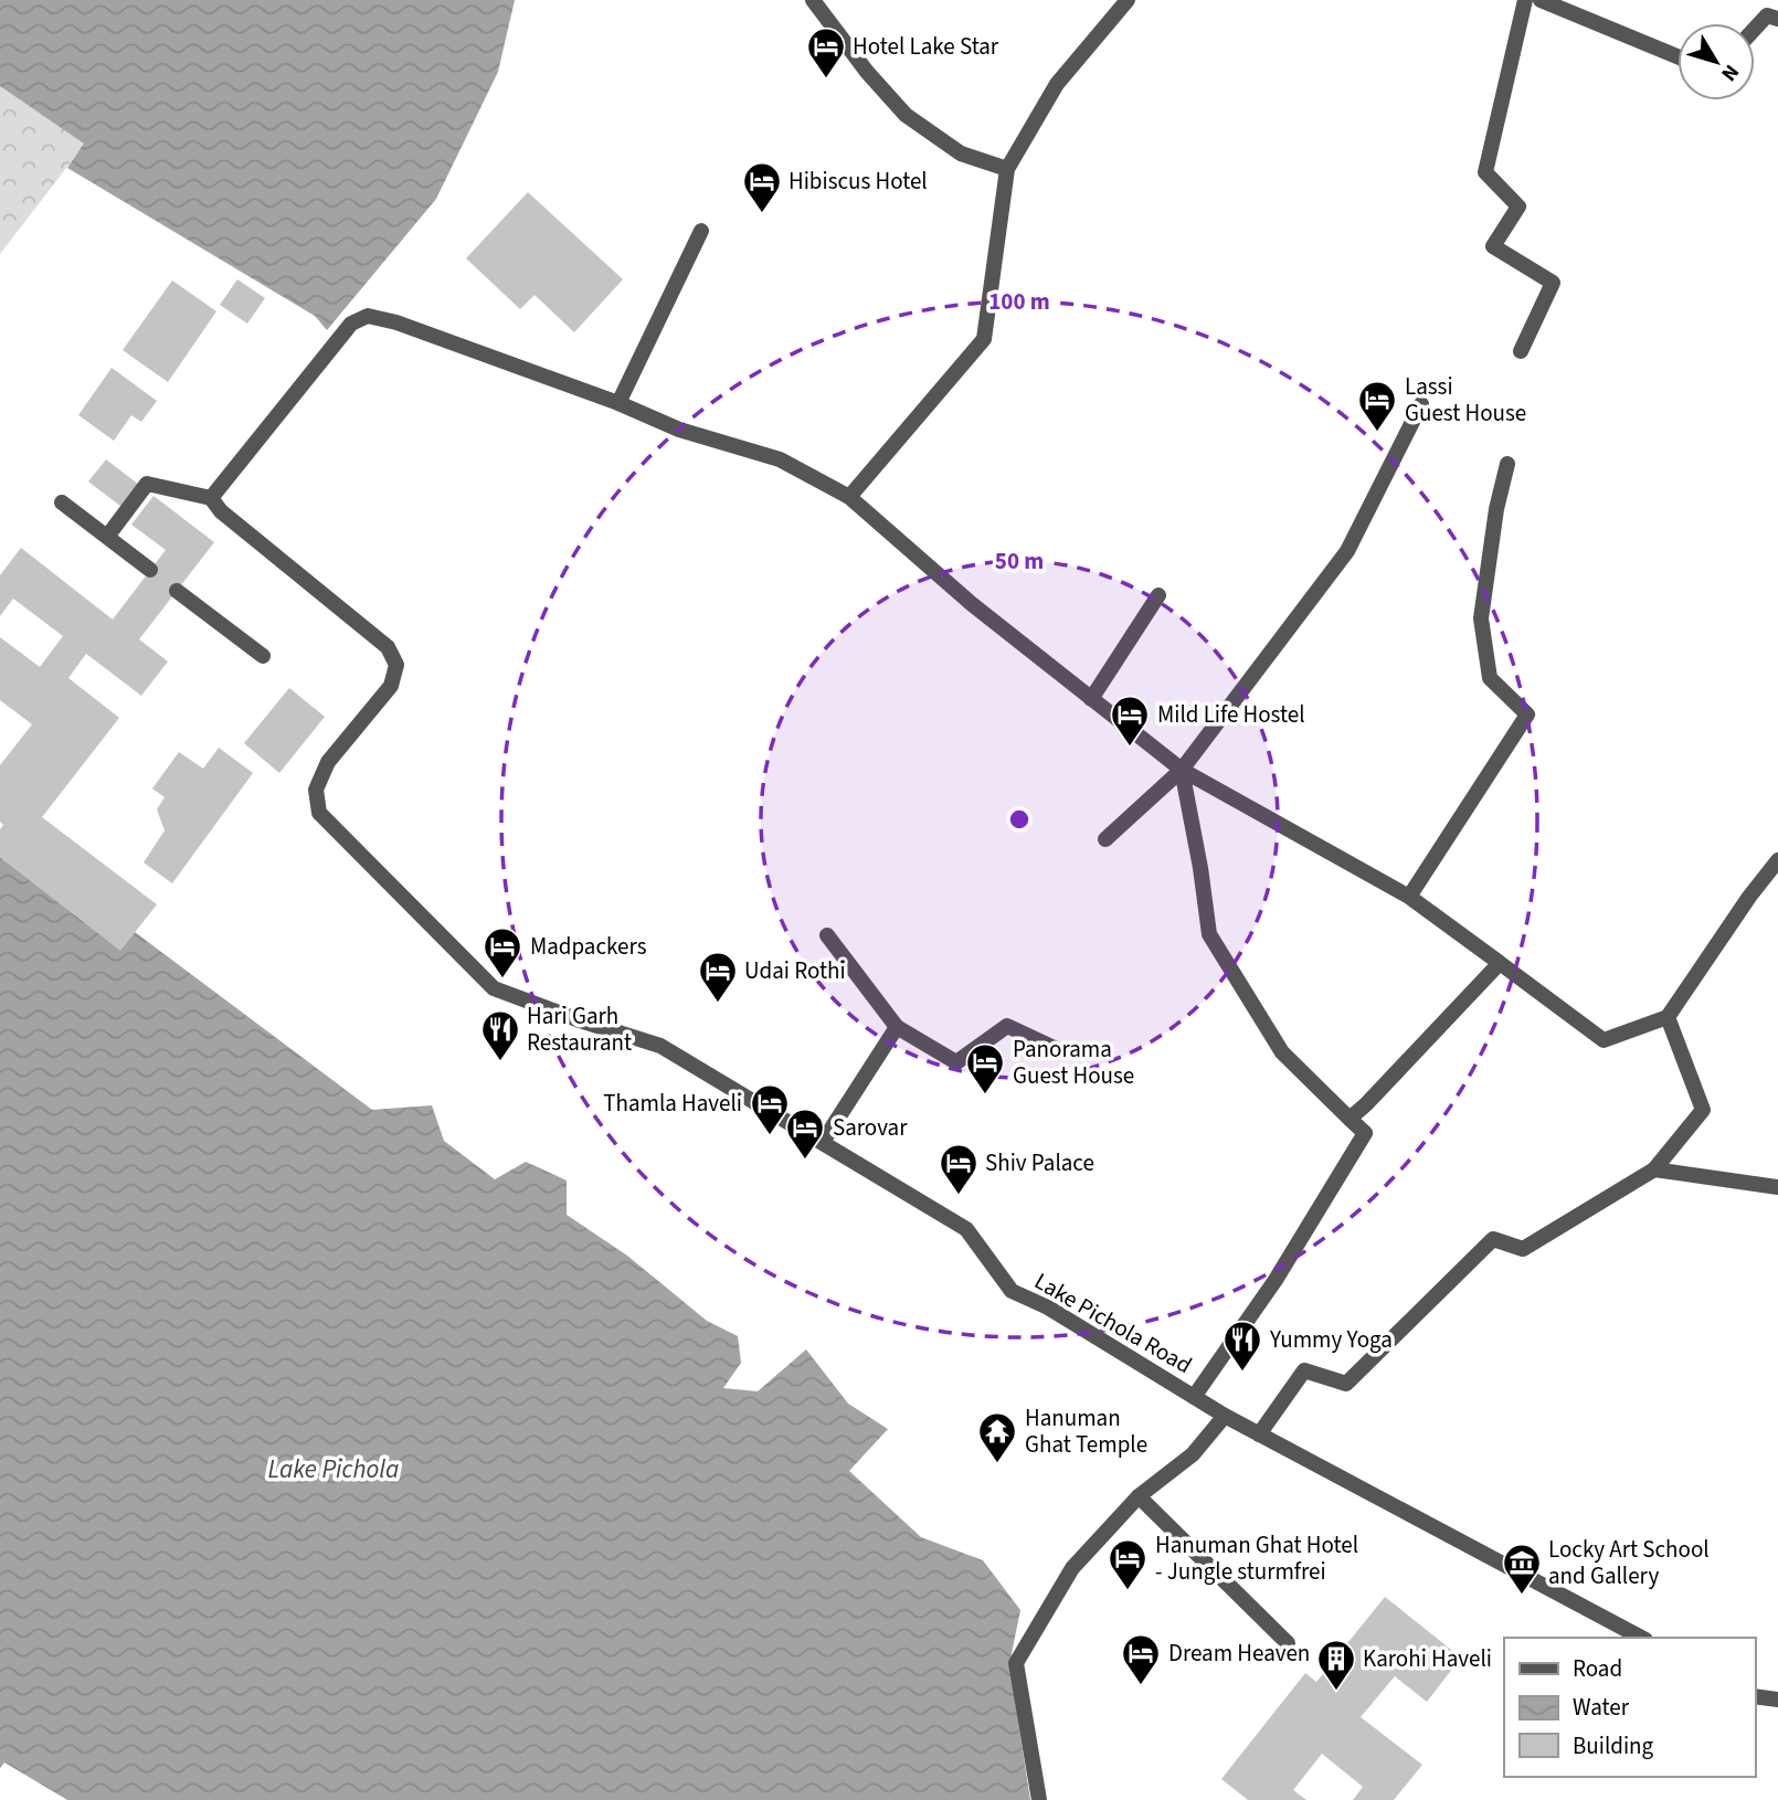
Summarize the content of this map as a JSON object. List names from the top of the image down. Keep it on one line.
{"streets":{"street":["Lake Pichola Road"]},"water":["Lake Pichola"],"places":{"hotel":["Hotel Lake Star","Hibiscus Hotel","Lassi Guest House","Mild Life Hostel","Madpackers","Udai Rothi","Panorama Guest House","Thamla Haveli","Sarovar","Shiv Palace","Hanuman Ghat Hotel - Jungle sturmfrei","Dream Heaven"],"restaurant":["Hari Garh Restaurant","Yummy Yoga"],"temple":["Hanuman Ghat Temple"],"museum":["Locky Art School and Gallery"],"building":["Karohi Haveli"]},"legend":["Road","Water","Building"],"north":"bottom right","rings":["100 m","50 m"]}
